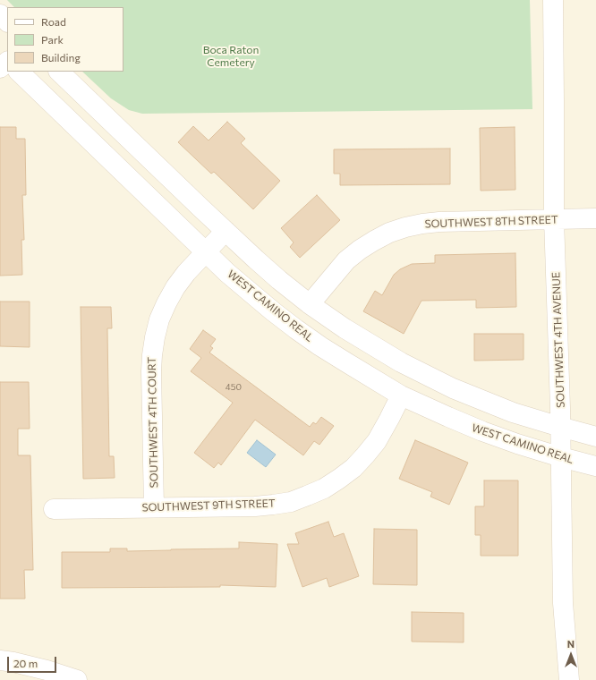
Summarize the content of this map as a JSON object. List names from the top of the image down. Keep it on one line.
{"streets":{"street":["SOUTHWEST 8TH STREET","WEST CAMINO REAL","SOUTHWEST 4TH AVENUE","SOUTHWEST 4TH COURT","SOUTHWEST 9TH STREET"]},"crossings":[["SOUTHWEST 8TH STREET","SOUTHWEST 4TH AVENUE"],["WEST CAMINO REAL","SOUTHWEST 4TH AVENUE"],["WEST CAMINO REAL","SOUTHWEST 4TH COURT"],["WEST CAMINO REAL","SOUTHWEST 9TH STREET"],["SOUTHWEST 4TH COURT","SOUTHWEST 9TH STREET"]],"parks":["Boca Raton Cemetery"],"house_numbers":["450"],"legend":["Road","Park","Building"],"scale_bar":"20 m","north":"top"}
